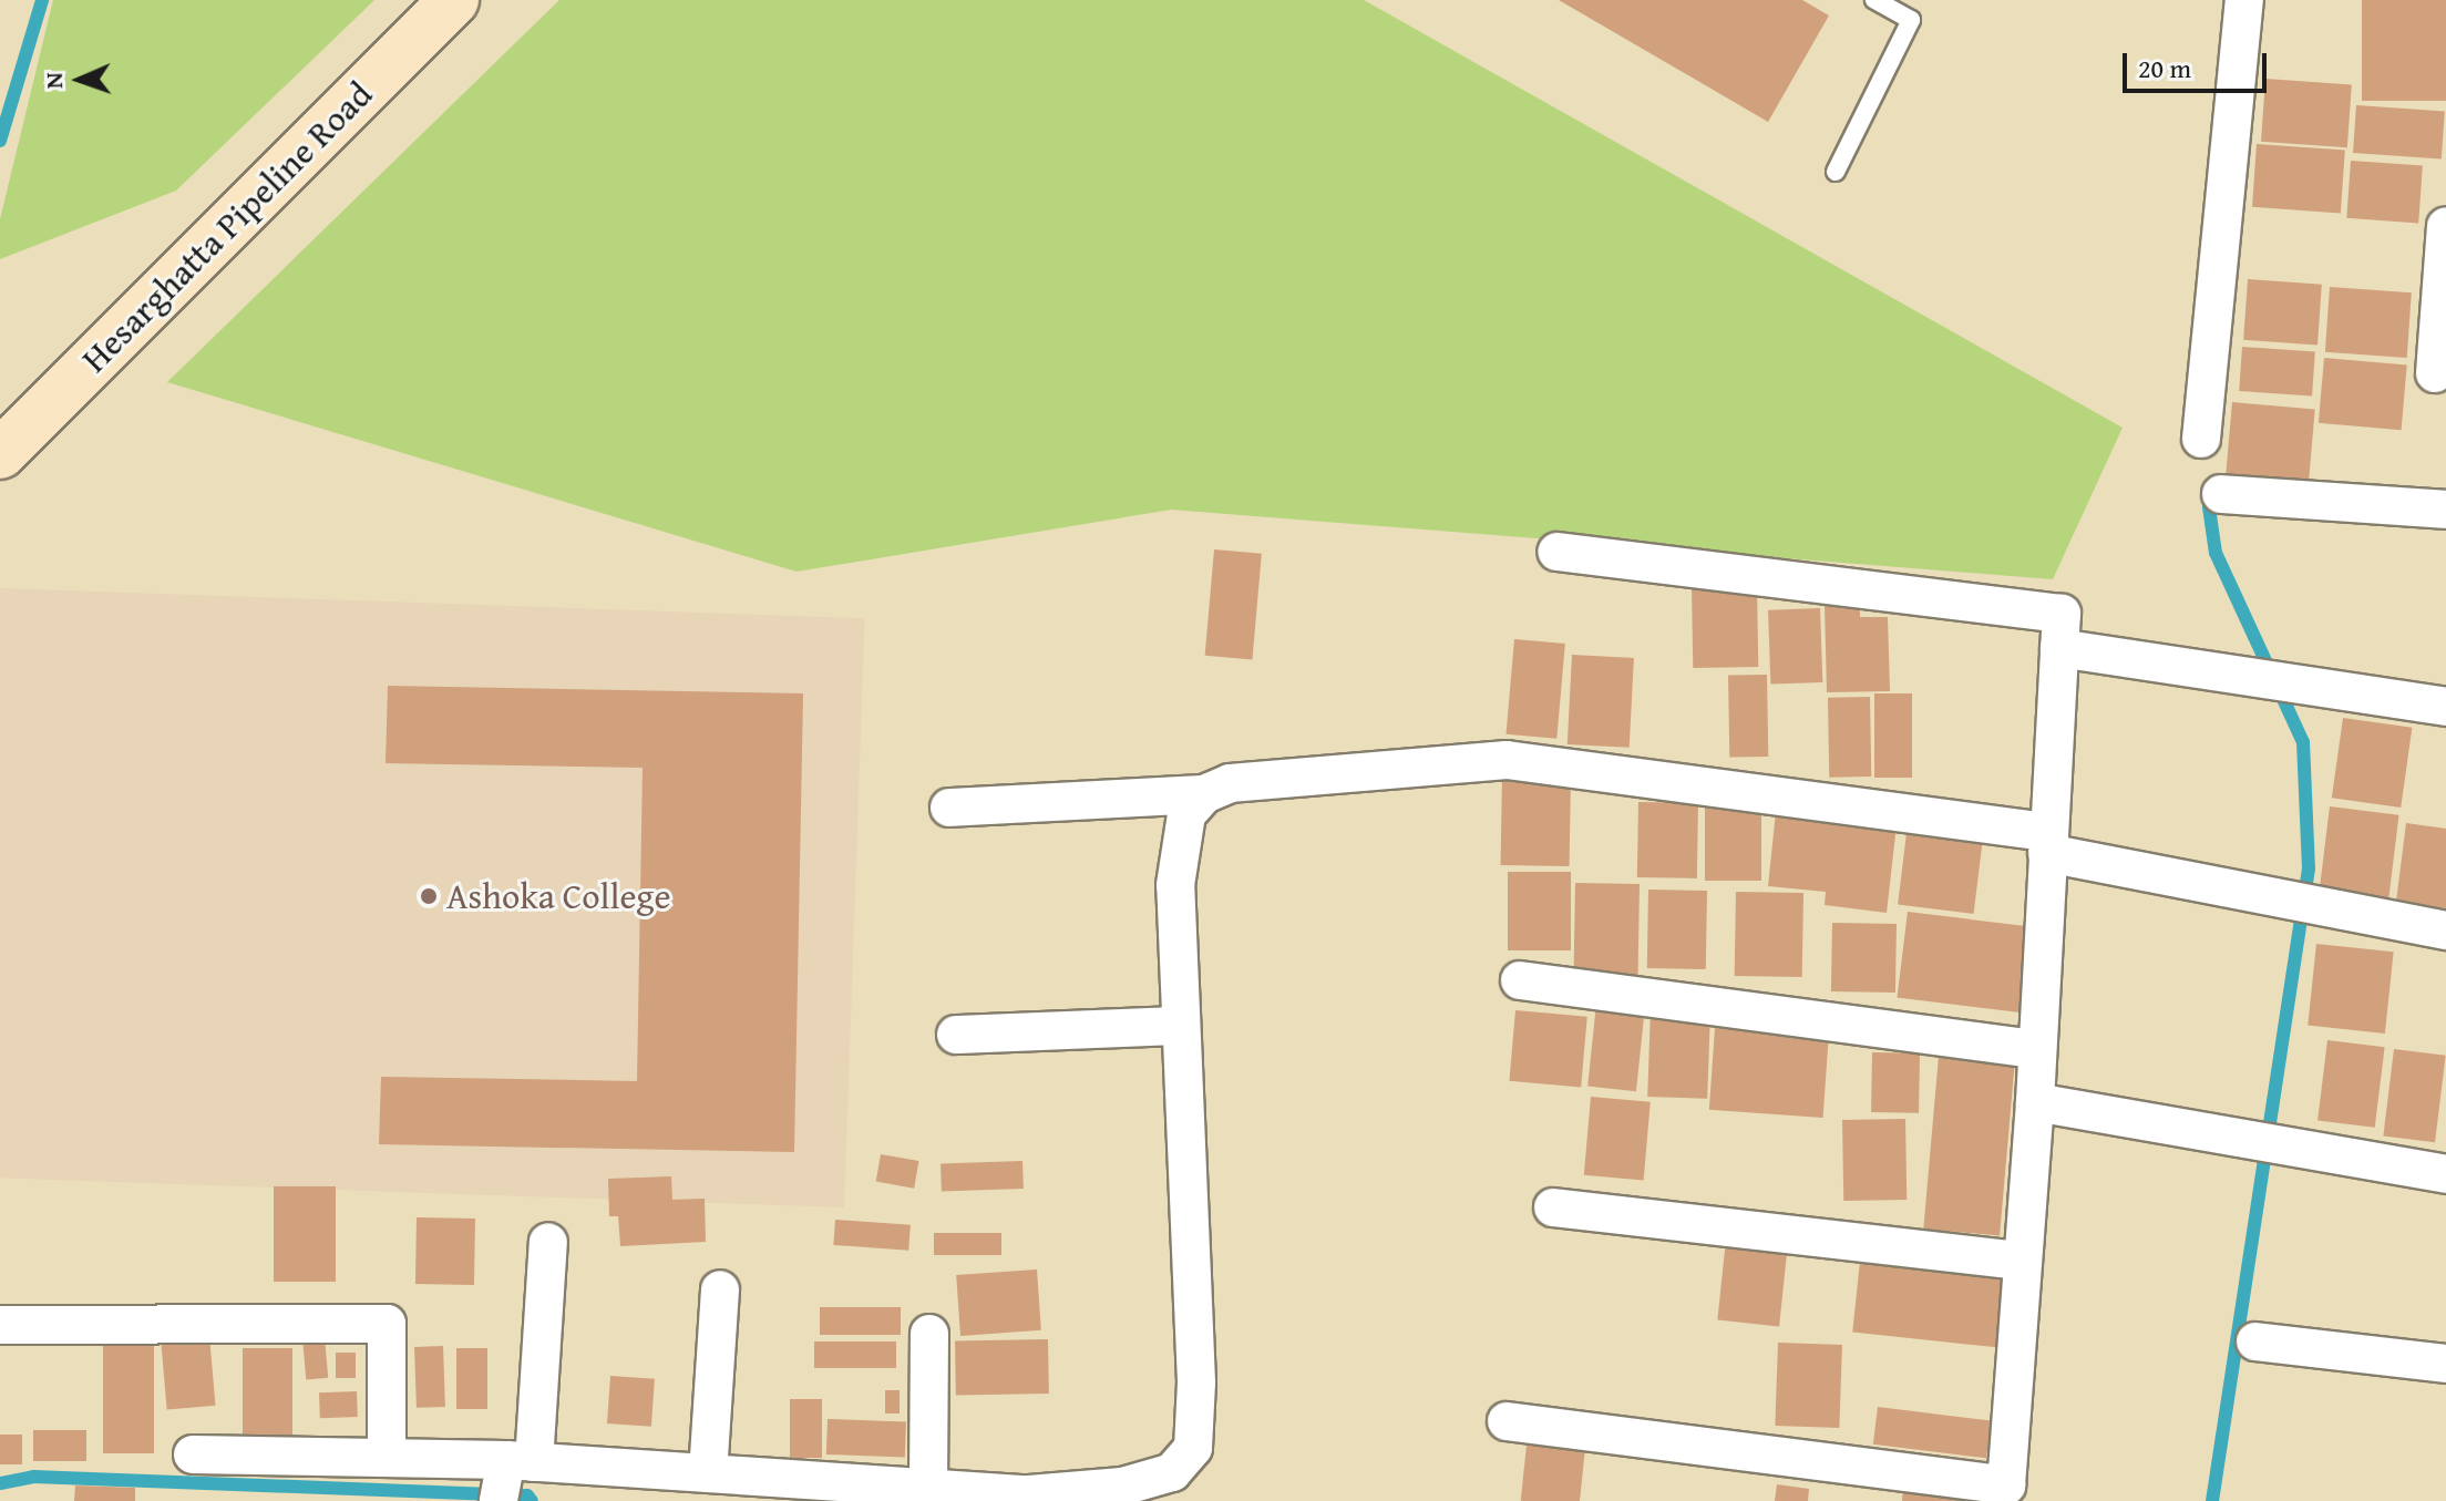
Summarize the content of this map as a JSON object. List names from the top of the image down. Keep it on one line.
{"streets":{"main road":["Hesarghatta Pipeline Road"]},"places":["Ashoka College"],"scale_bar":"20 m","north":"left"}
